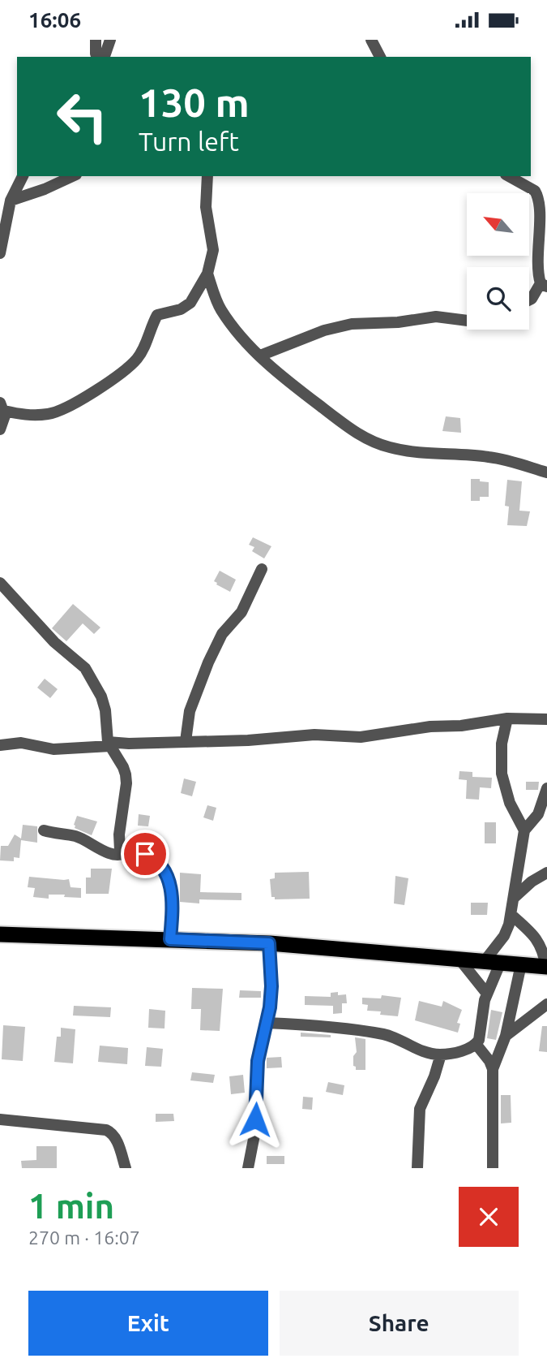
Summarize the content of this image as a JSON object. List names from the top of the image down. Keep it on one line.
{"north":"top left","page":{"status":"16:06","turn":["130 m","Turn left"],"heading":["1 min","270 m · 16:07"],"buttons":["Exit","Share"]}}
